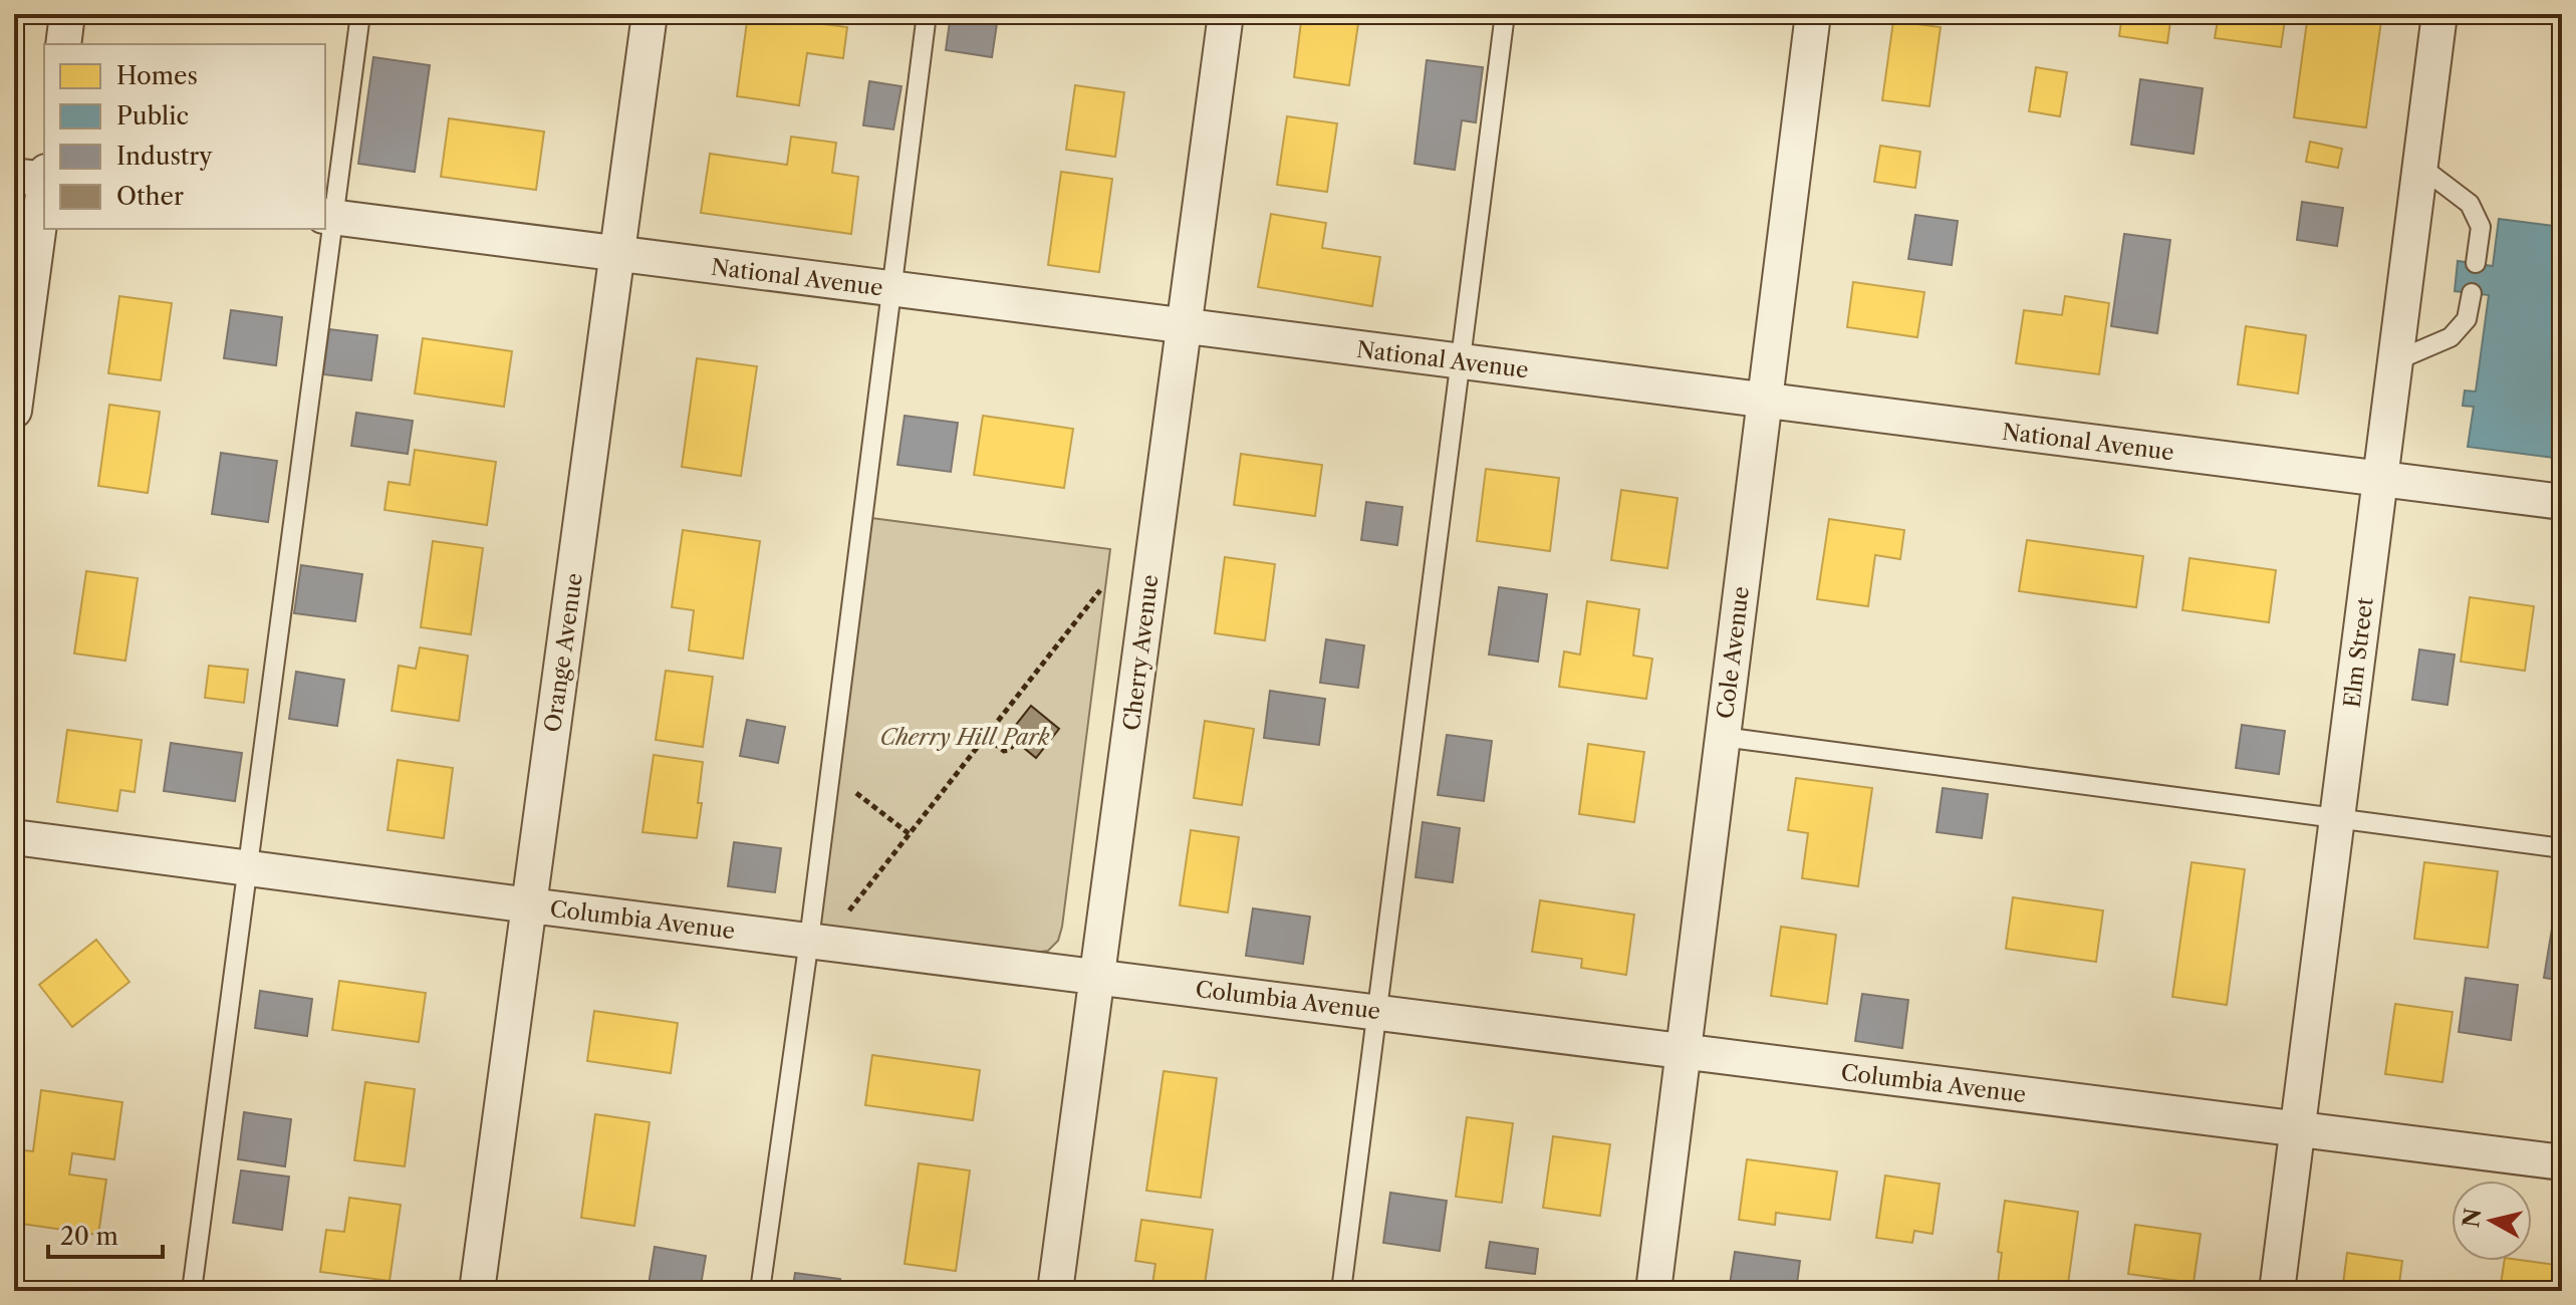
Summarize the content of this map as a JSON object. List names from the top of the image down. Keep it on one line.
{"streets":{"street":["National Avenue","Orange Avenue","Cherry Avenue","Cole Avenue","Elm Street","Columbia Avenue"]},"crossings":[["National Avenue","Orange Avenue"],["National Avenue","Cherry Avenue"],["National Avenue","Cole Avenue"],["National Avenue","Elm Street"],["Orange Avenue","Columbia Avenue"],["Cherry Avenue","Columbia Avenue"],["Cole Avenue","Columbia Avenue"],["Elm Street","Columbia Avenue"]],"parks":["Cherry Hill Park"],"legend":["Homes","Public","Industry","Other"],"scale_bar":"20 m","north":"left"}
